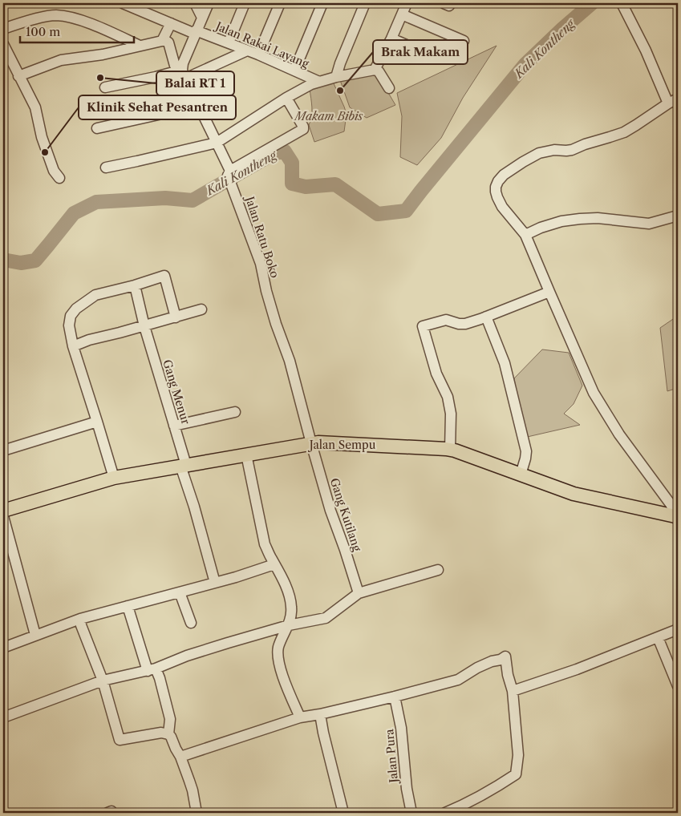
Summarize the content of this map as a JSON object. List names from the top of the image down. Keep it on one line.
{"streets":{"main road":["Jalan Sempu"],"street":["Jalan Rakai Layang","Jalan Ratu Boko","Gang Menur","Gang Kutilang","Jalan Pura"]},"crossings":[["Jalan Ratu Boko","Jalan Sempu"],["Jalan Ratu Boko","Gang Kutilang"],["Gang Menur","Jalan Sempu"],["Jalan Sempu","Gang Kutilang"]],"water":["Kali Kontheng"],"parks":["Makam Bibis"],"places":["Balai RT 1","Brak Makam","Klinik Sehat Pesantren"],"scale_bar":"100 m"}
